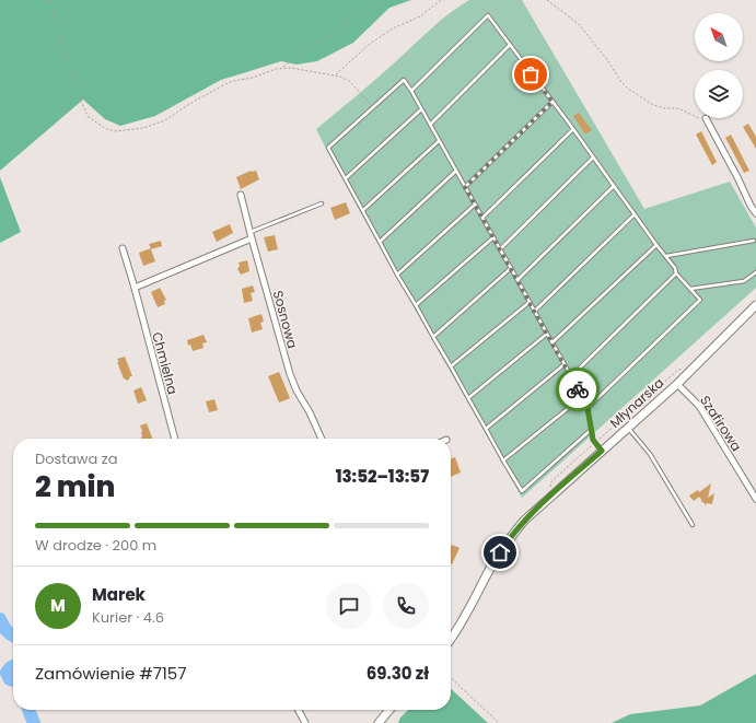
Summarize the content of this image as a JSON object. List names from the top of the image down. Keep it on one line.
{"streets":{"street":["Sosnowa","Chmielna","Młynarska","Szafirowa"]},"crossings":[["Młynarska","Szafirowa"]],"north":"top left","page":{"heading":["2 min","Dostawa za","13:52–13:57"],"panel":["Marek","Kurier · 4.6","Zamówienie #7157","69.30 zł"],"bar":"W drodze · 200 m","round":"M"}}
